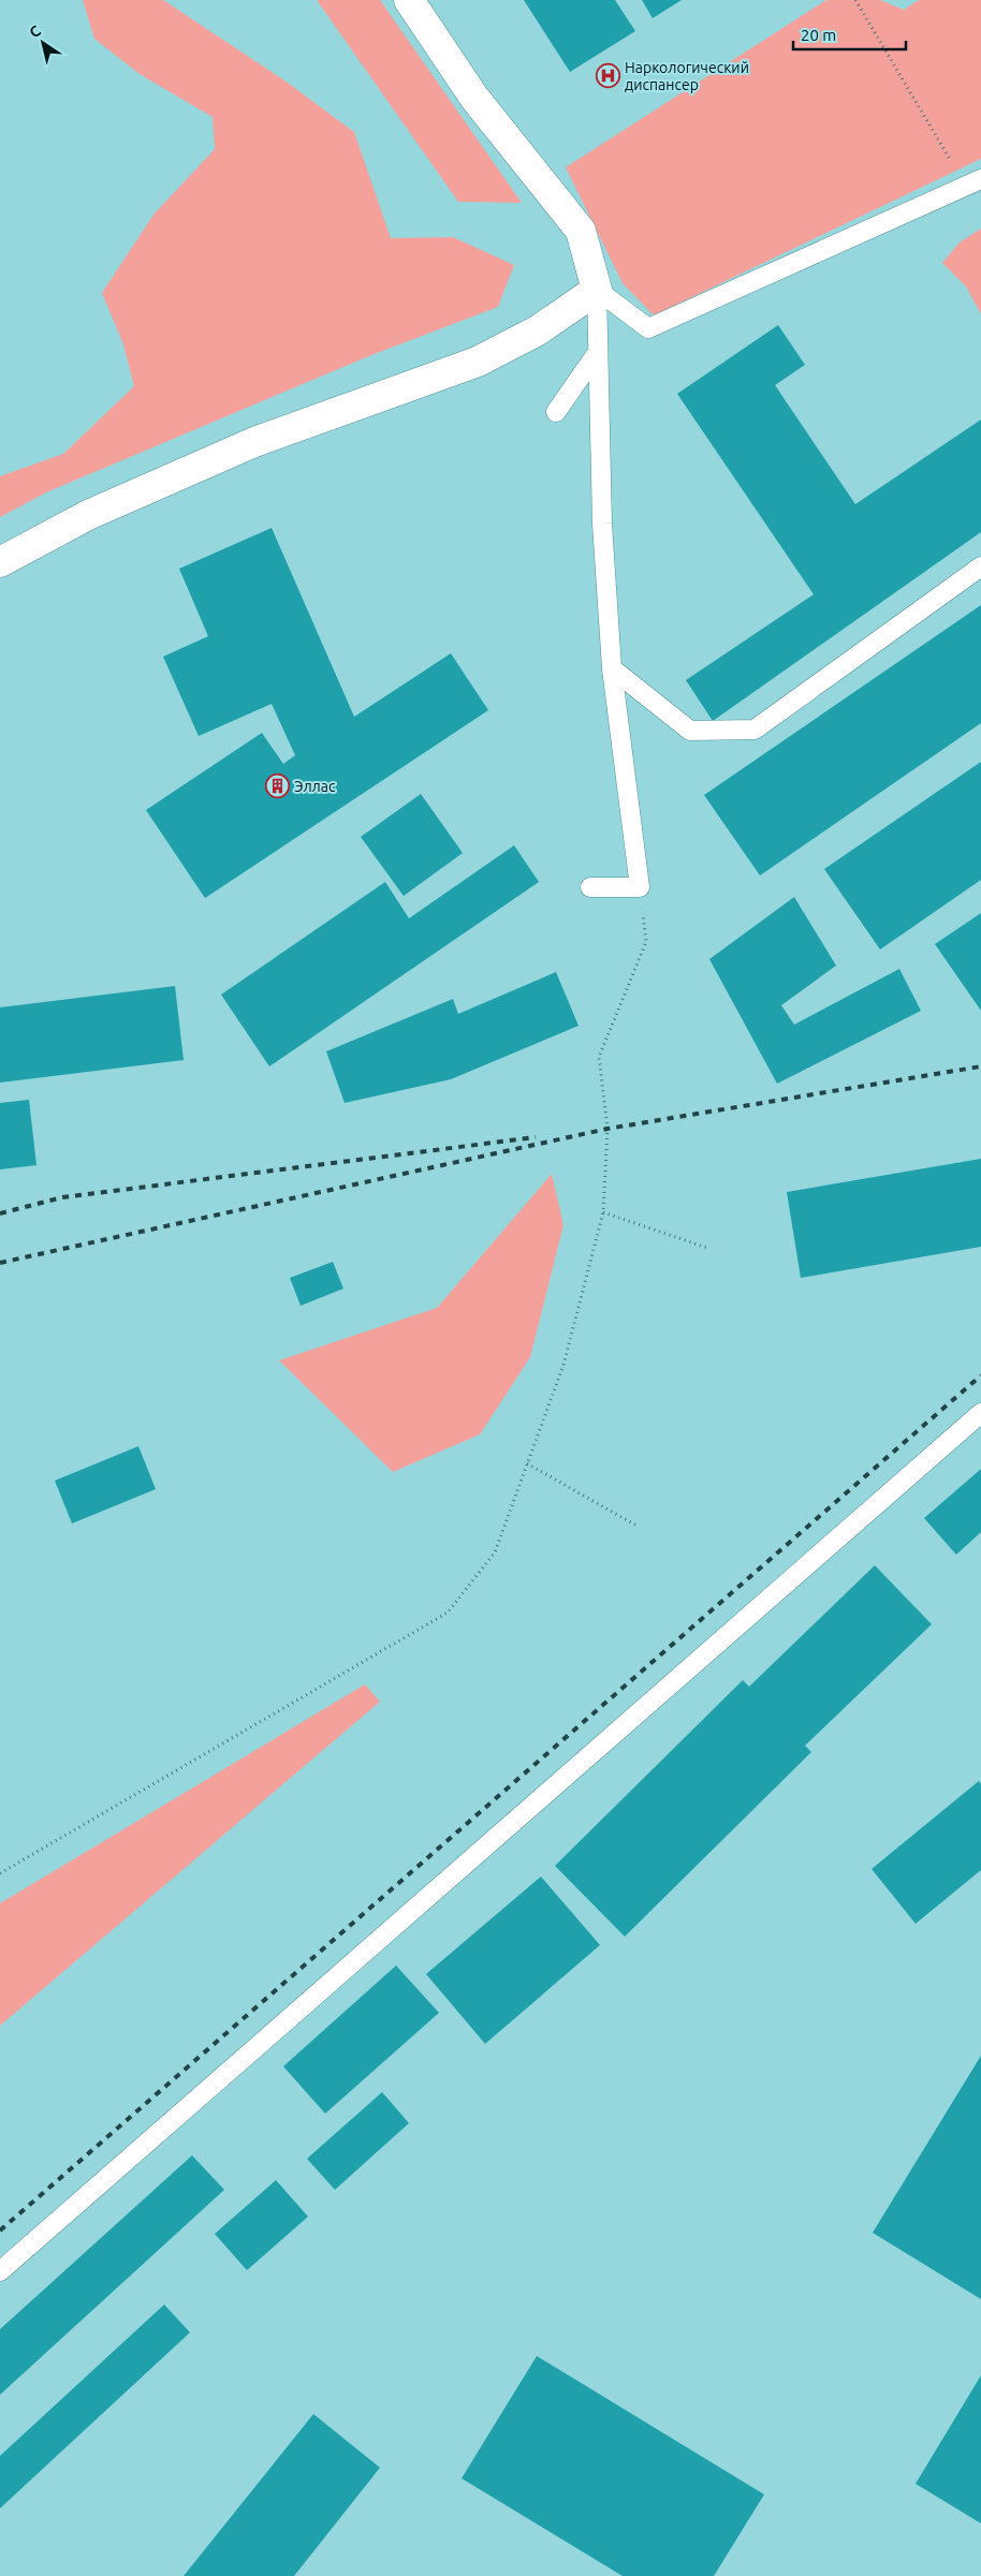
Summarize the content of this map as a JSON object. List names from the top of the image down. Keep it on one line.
{"places":{"hospital":["Наркологический диспансер"],"building":["Эллас"]},"scale_bar":"20 m","north":"top left"}
